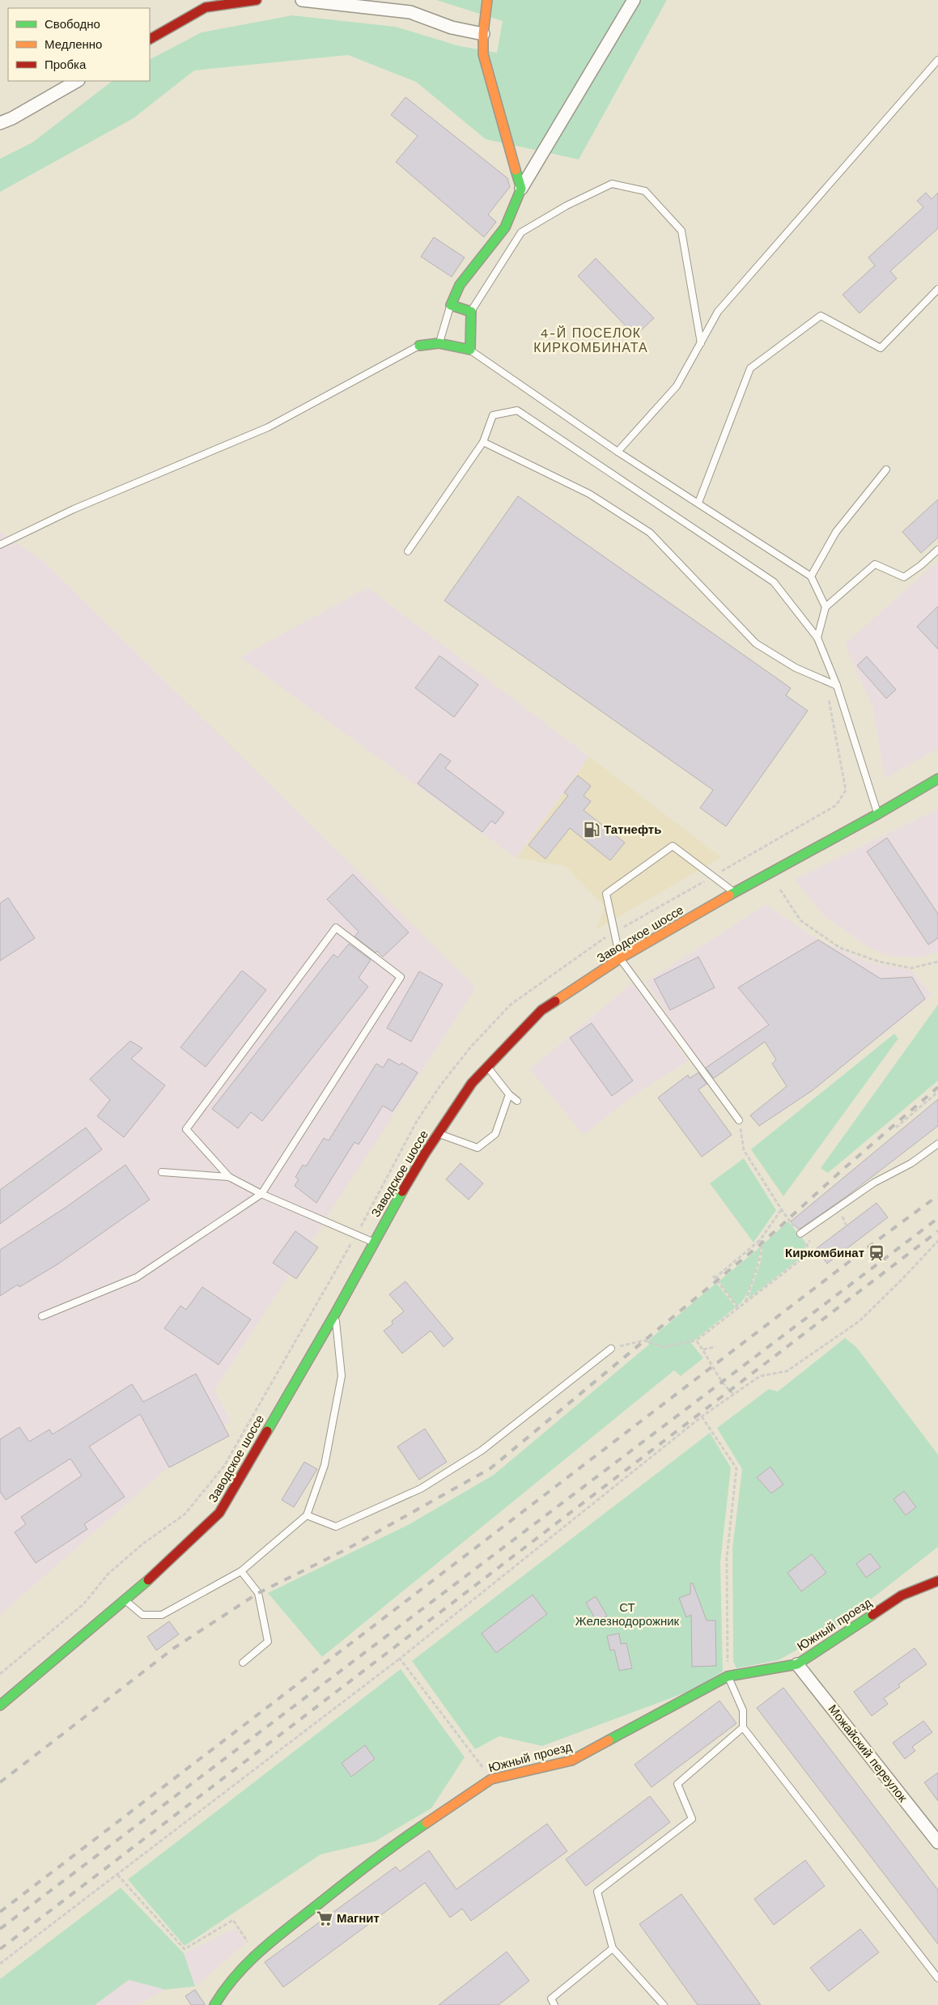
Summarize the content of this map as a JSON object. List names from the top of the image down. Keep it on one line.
{"streets":{"street":["Заводское шоссе","Южный проезд","Можайский переулок"]},"crossings":[["Южный проезд","Можайский переулок"]],"districts":["4-Й ПОСЕЛОК КИРКОМБИНАТА"],"parks":["СТ Железнодорожник"],"places":{"fuel station":["Татнефть"],"station":["Киркомбинат"],"supermarket":["Магнит"]},"legend":["Свободно","Медленно","Пробка"]}
